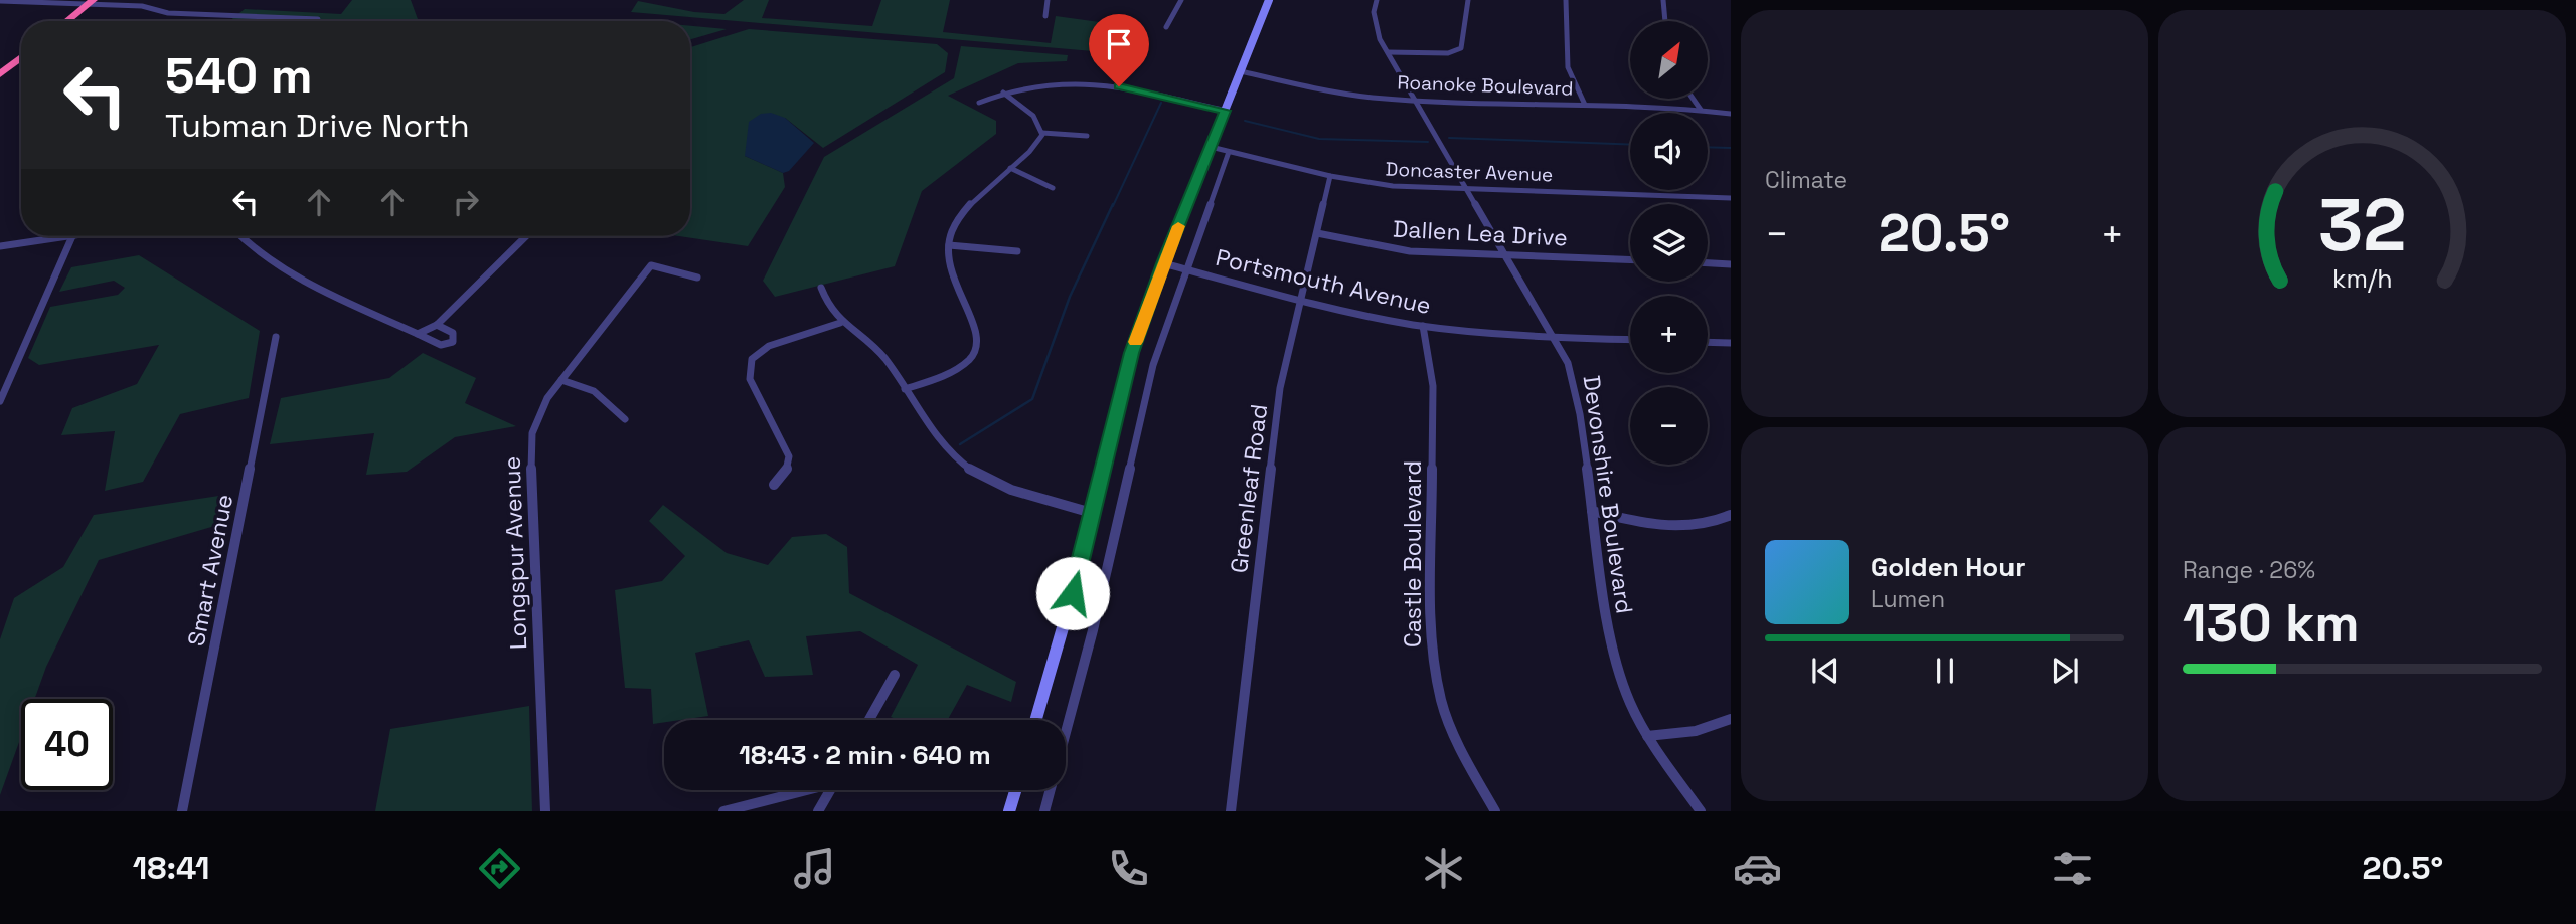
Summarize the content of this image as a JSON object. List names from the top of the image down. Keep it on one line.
{"streets":{"street":["Roanoke Boulevard","Doncaster Avenue","Dallen Lea Drive","Portsmouth Avenue","Greenleaf Road","Devonshire Boulevard","Longspur Avenue","Castle Boulevard","Smart Avenue"]},"crossings":[["Roanoke Boulevard","Devonshire Boulevard"],["Doncaster Avenue","Greenleaf Road"],["Doncaster Avenue","Devonshire Boulevard"],["Dallen Lea Drive","Greenleaf Road"],["Dallen Lea Drive","Devonshire Boulevard"],["Portsmouth Avenue","Greenleaf Road"],["Portsmouth Avenue","Devonshire Boulevard"],["Portsmouth Avenue","Castle Boulevard"]],"north":"top right","page":{"tile":["Climate",["Range · 26%","130 km"]],"map_buttons":["+","−"],"turn":["540 m","Tubman Drive North"],"heat":["−","20.5°","+"],"song":["Golden Hour","Lumen"],"limit":"40","trip":"18:43 · 2 min · 640 m","tabs":["18:41","20.5°"],"gauge":["32","km/h"]}}
